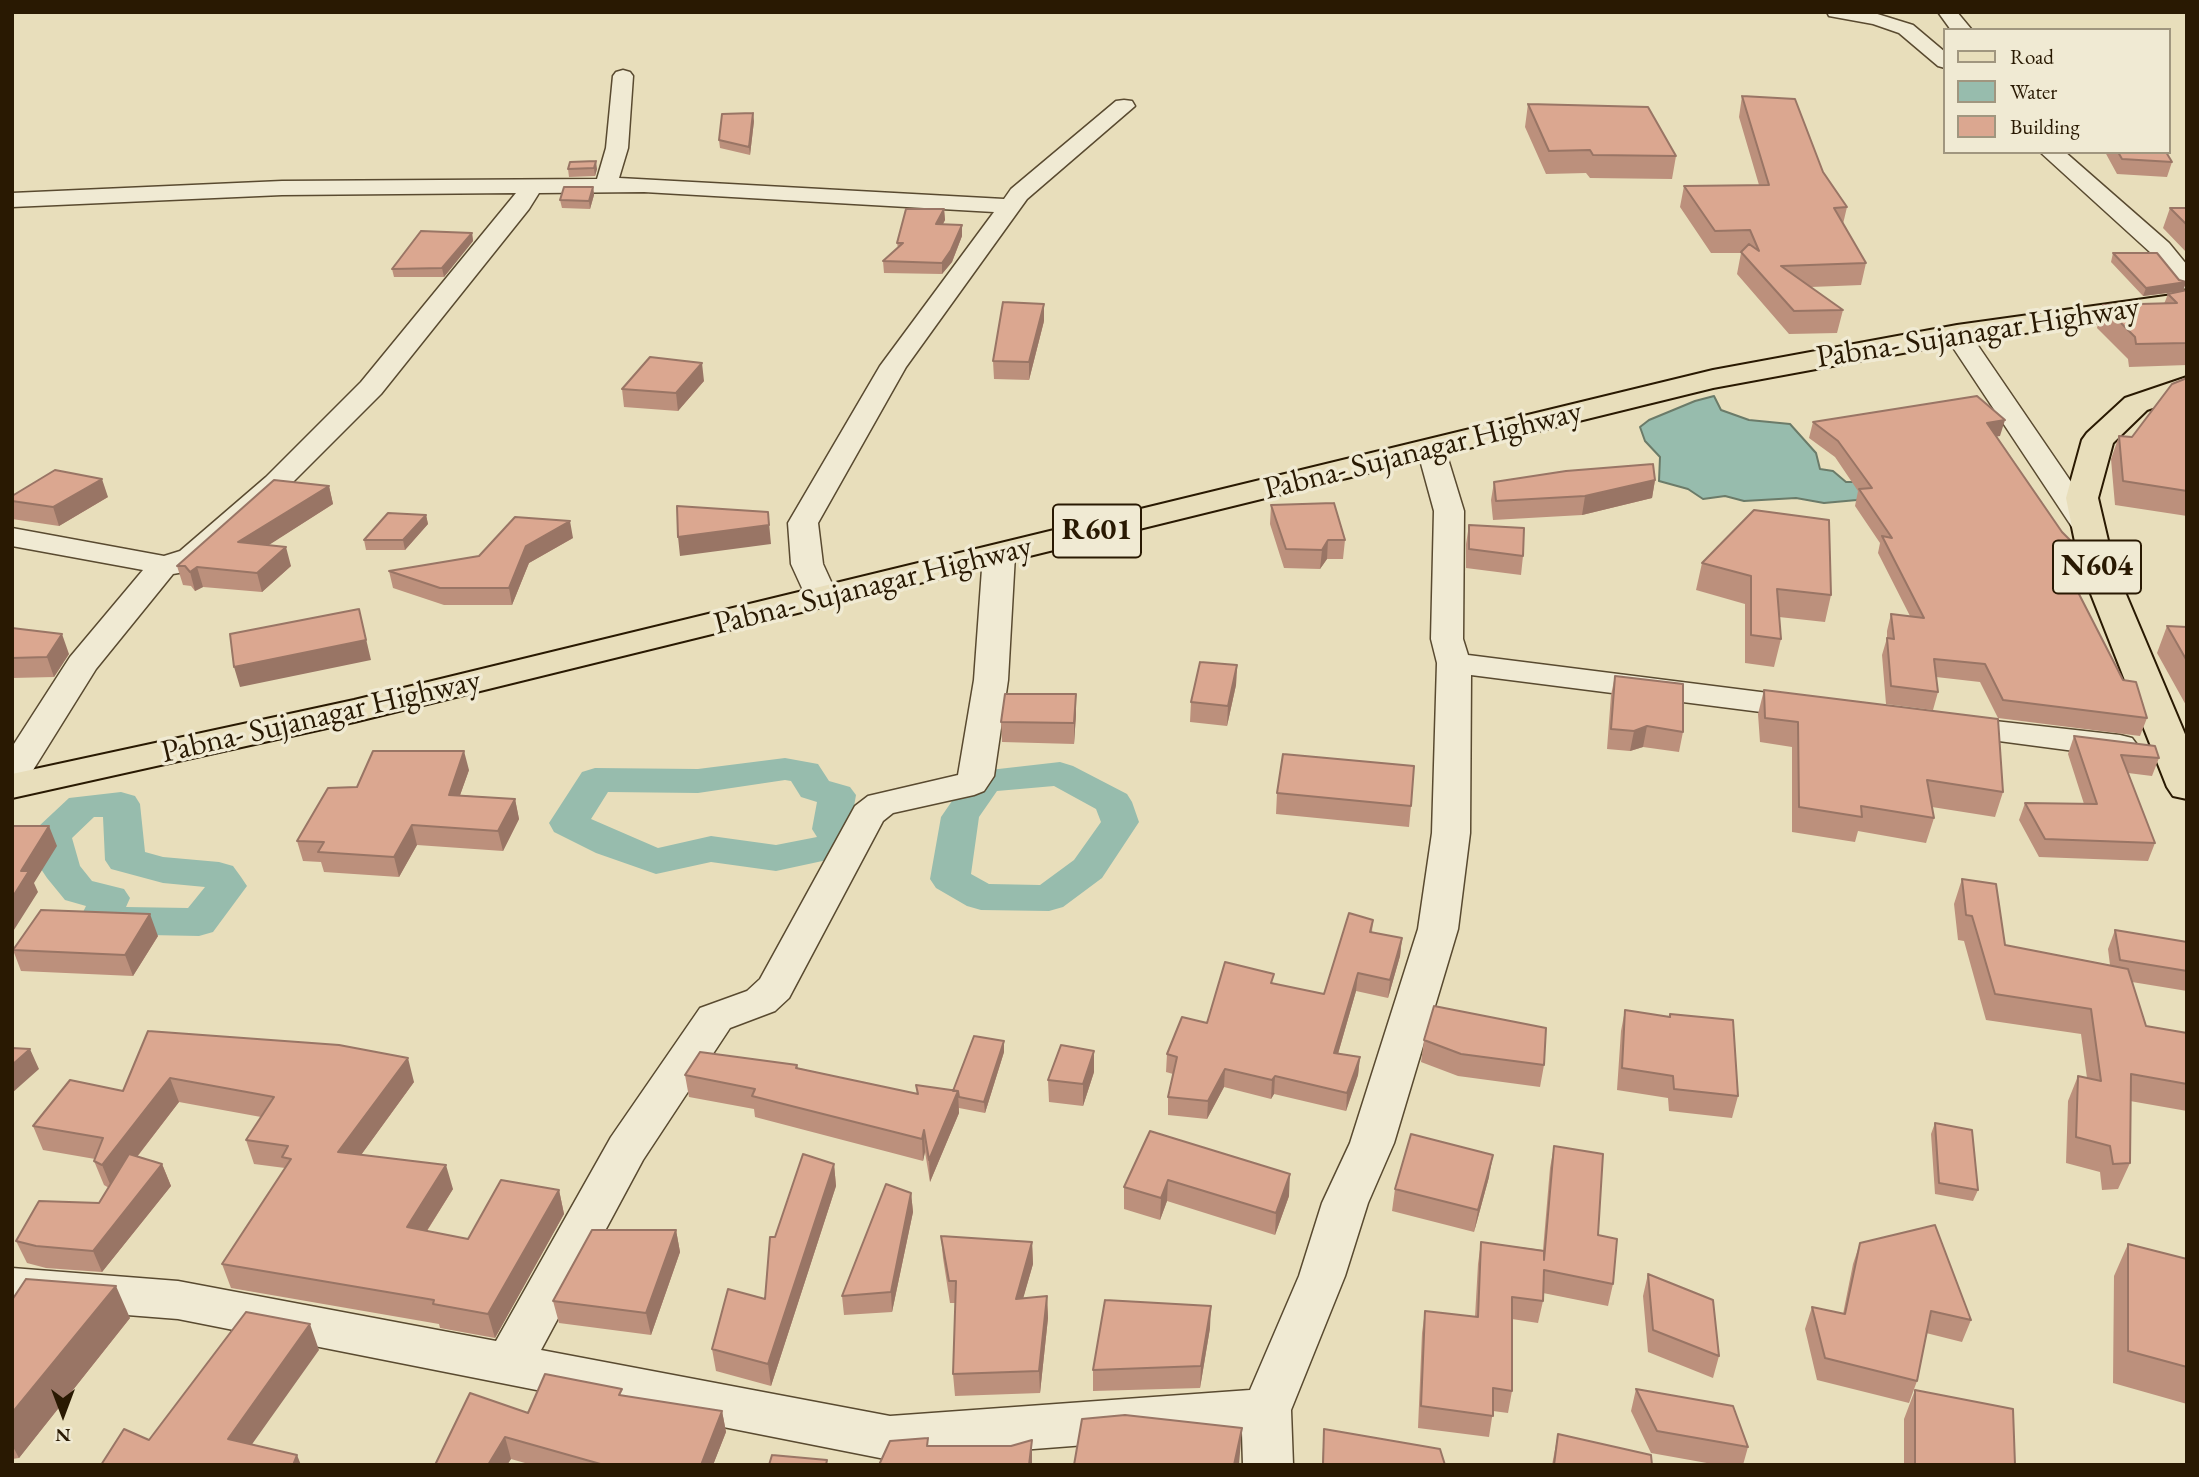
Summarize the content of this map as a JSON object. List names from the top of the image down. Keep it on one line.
{"streets":{"main road":["Pabna- Sujanagar Highway","R601","N604"]},"legend":["Road","Water","Building"],"north":"bottom"}
